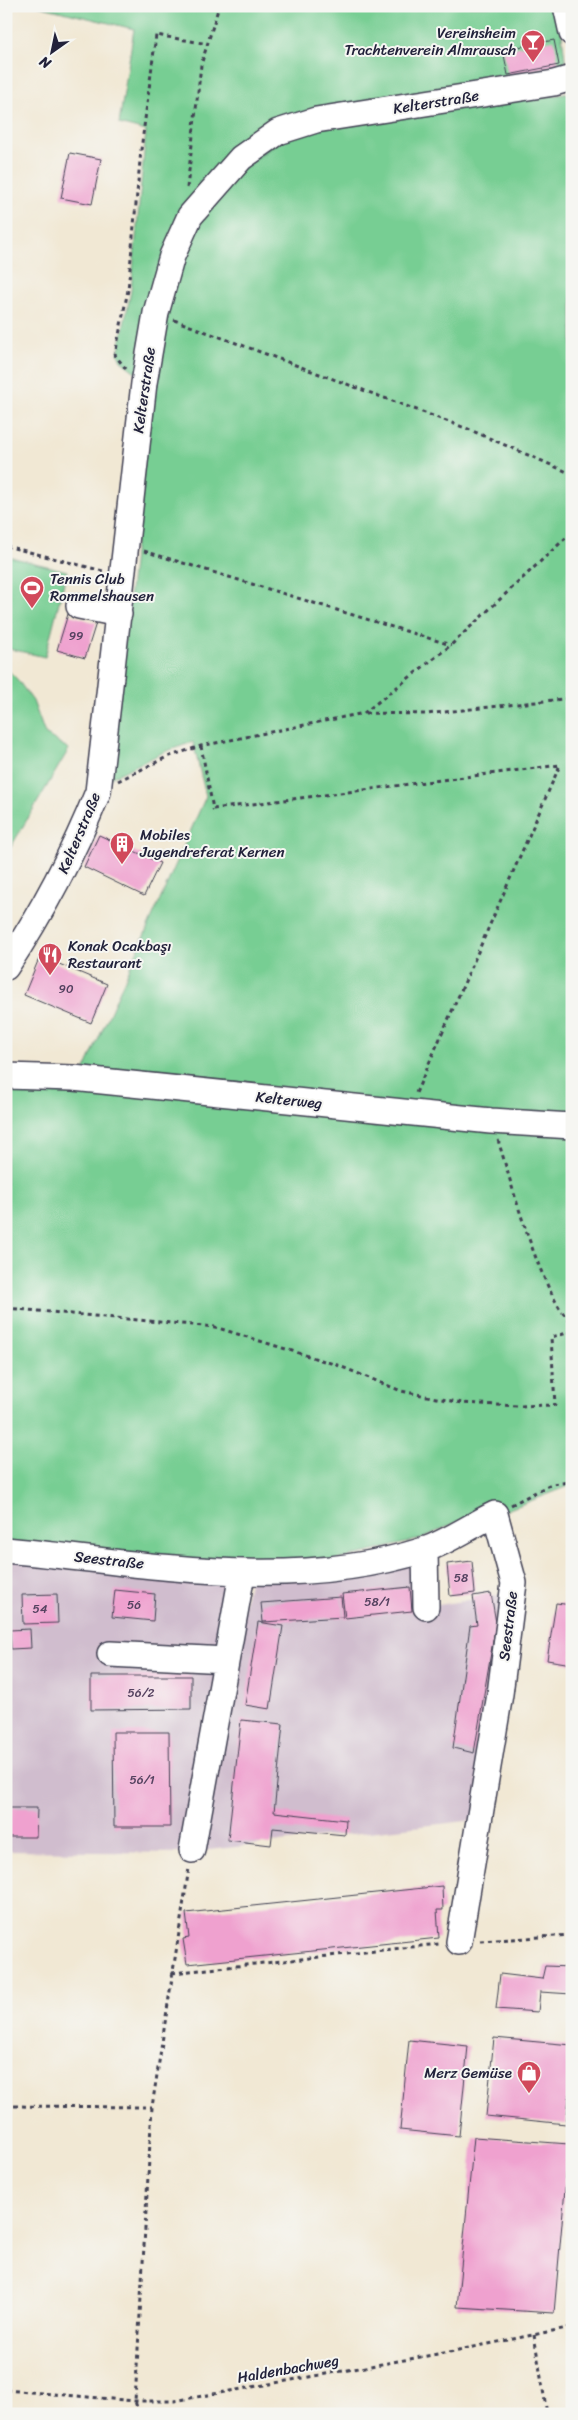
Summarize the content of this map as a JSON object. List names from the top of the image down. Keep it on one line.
{"streets":{"street":["Kelterstraße","Kelterweg","Seestraße"],"path":["Haldenbachweg"]},"places":{"bar":["Vereinsheim Trachtenverein Almrausch"],"sports":["Tennis Club Rommelshausen"],"building":["Mobiles Jugendreferat Kernen"],"restaurant":["Konak Ocakbaşı Restaurant"],"shop":["Merz Gemüse"]},"house_numbers":["99","90","58","58/1","56","54","56/2","56/1"],"north":"bottom left"}
